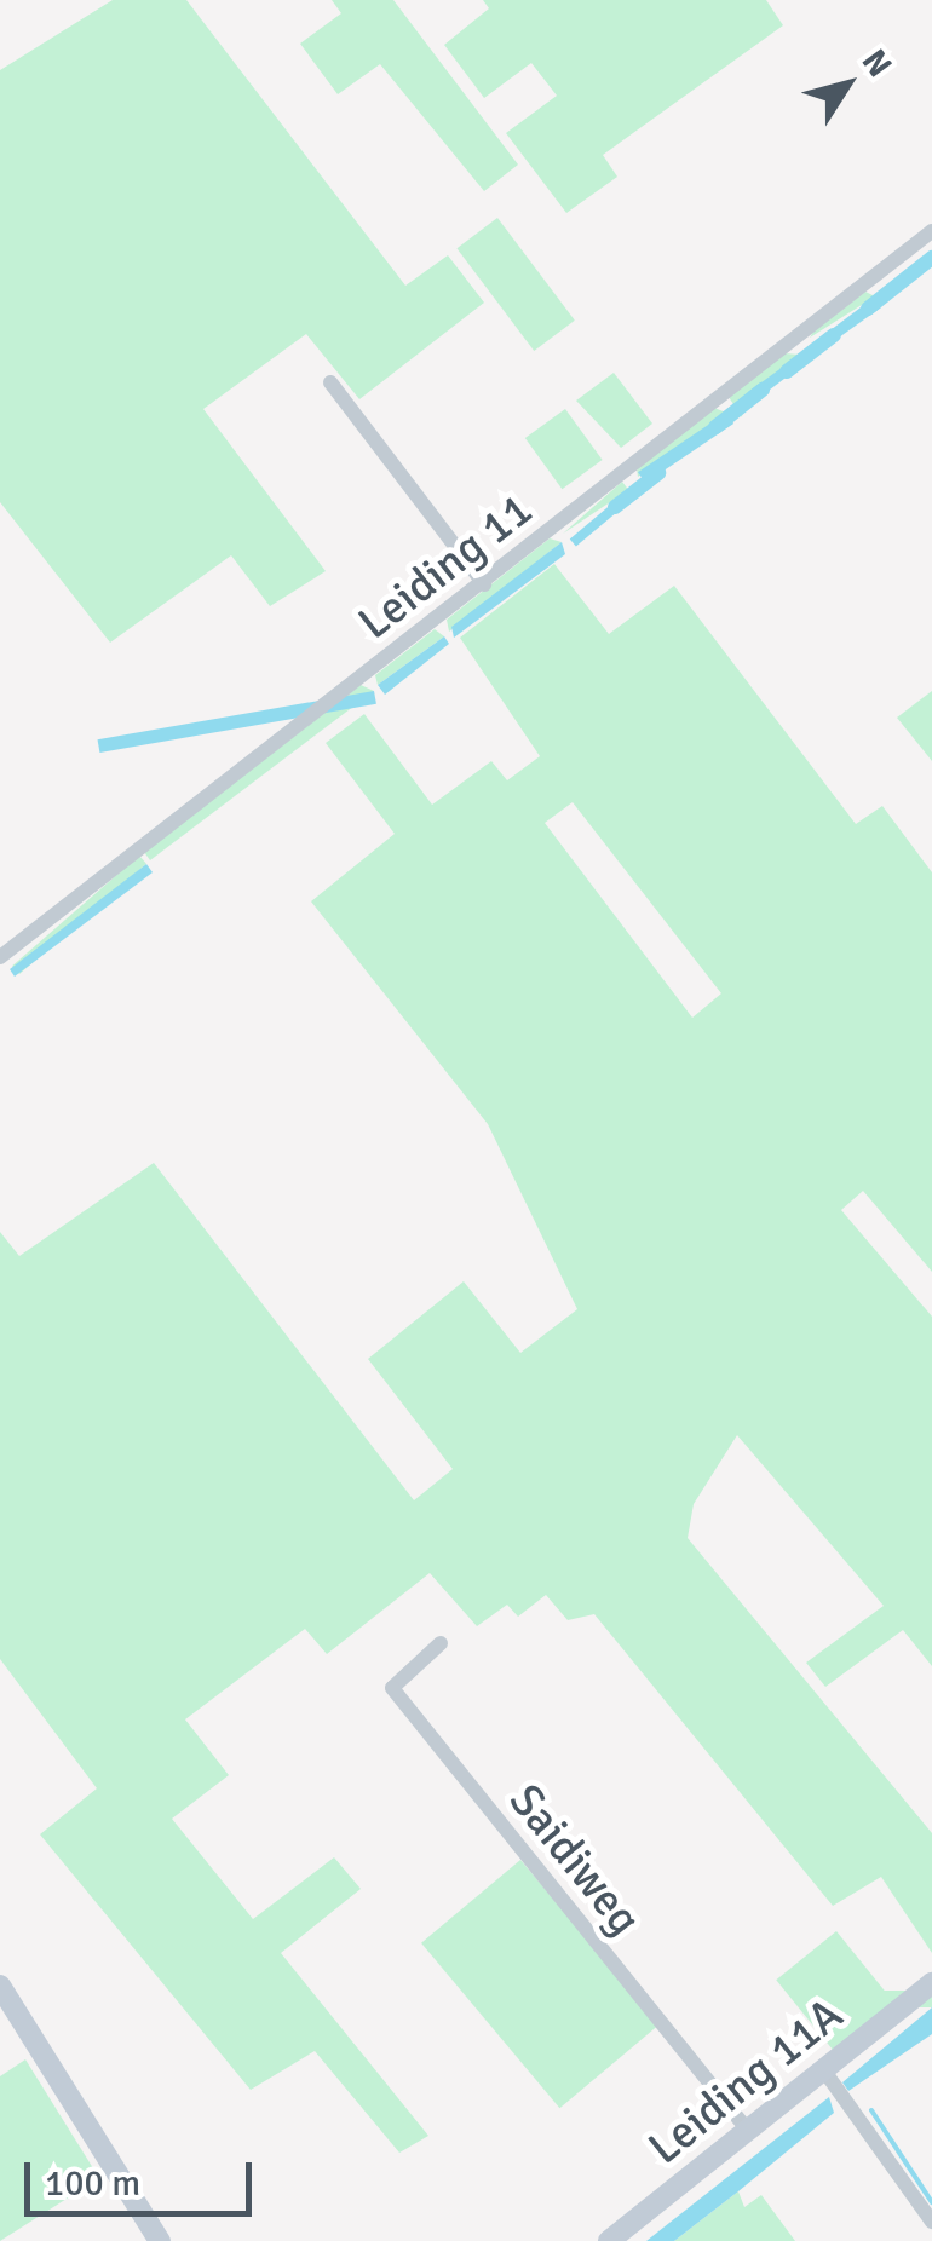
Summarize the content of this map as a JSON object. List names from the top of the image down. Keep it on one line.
{"streets":{"street":["Leiding 11","Saidiweg","Leiding 11A"]},"crossings":[["Saidiweg","Leiding 11A"]],"scale_bar":"100 m","north":"top right"}
